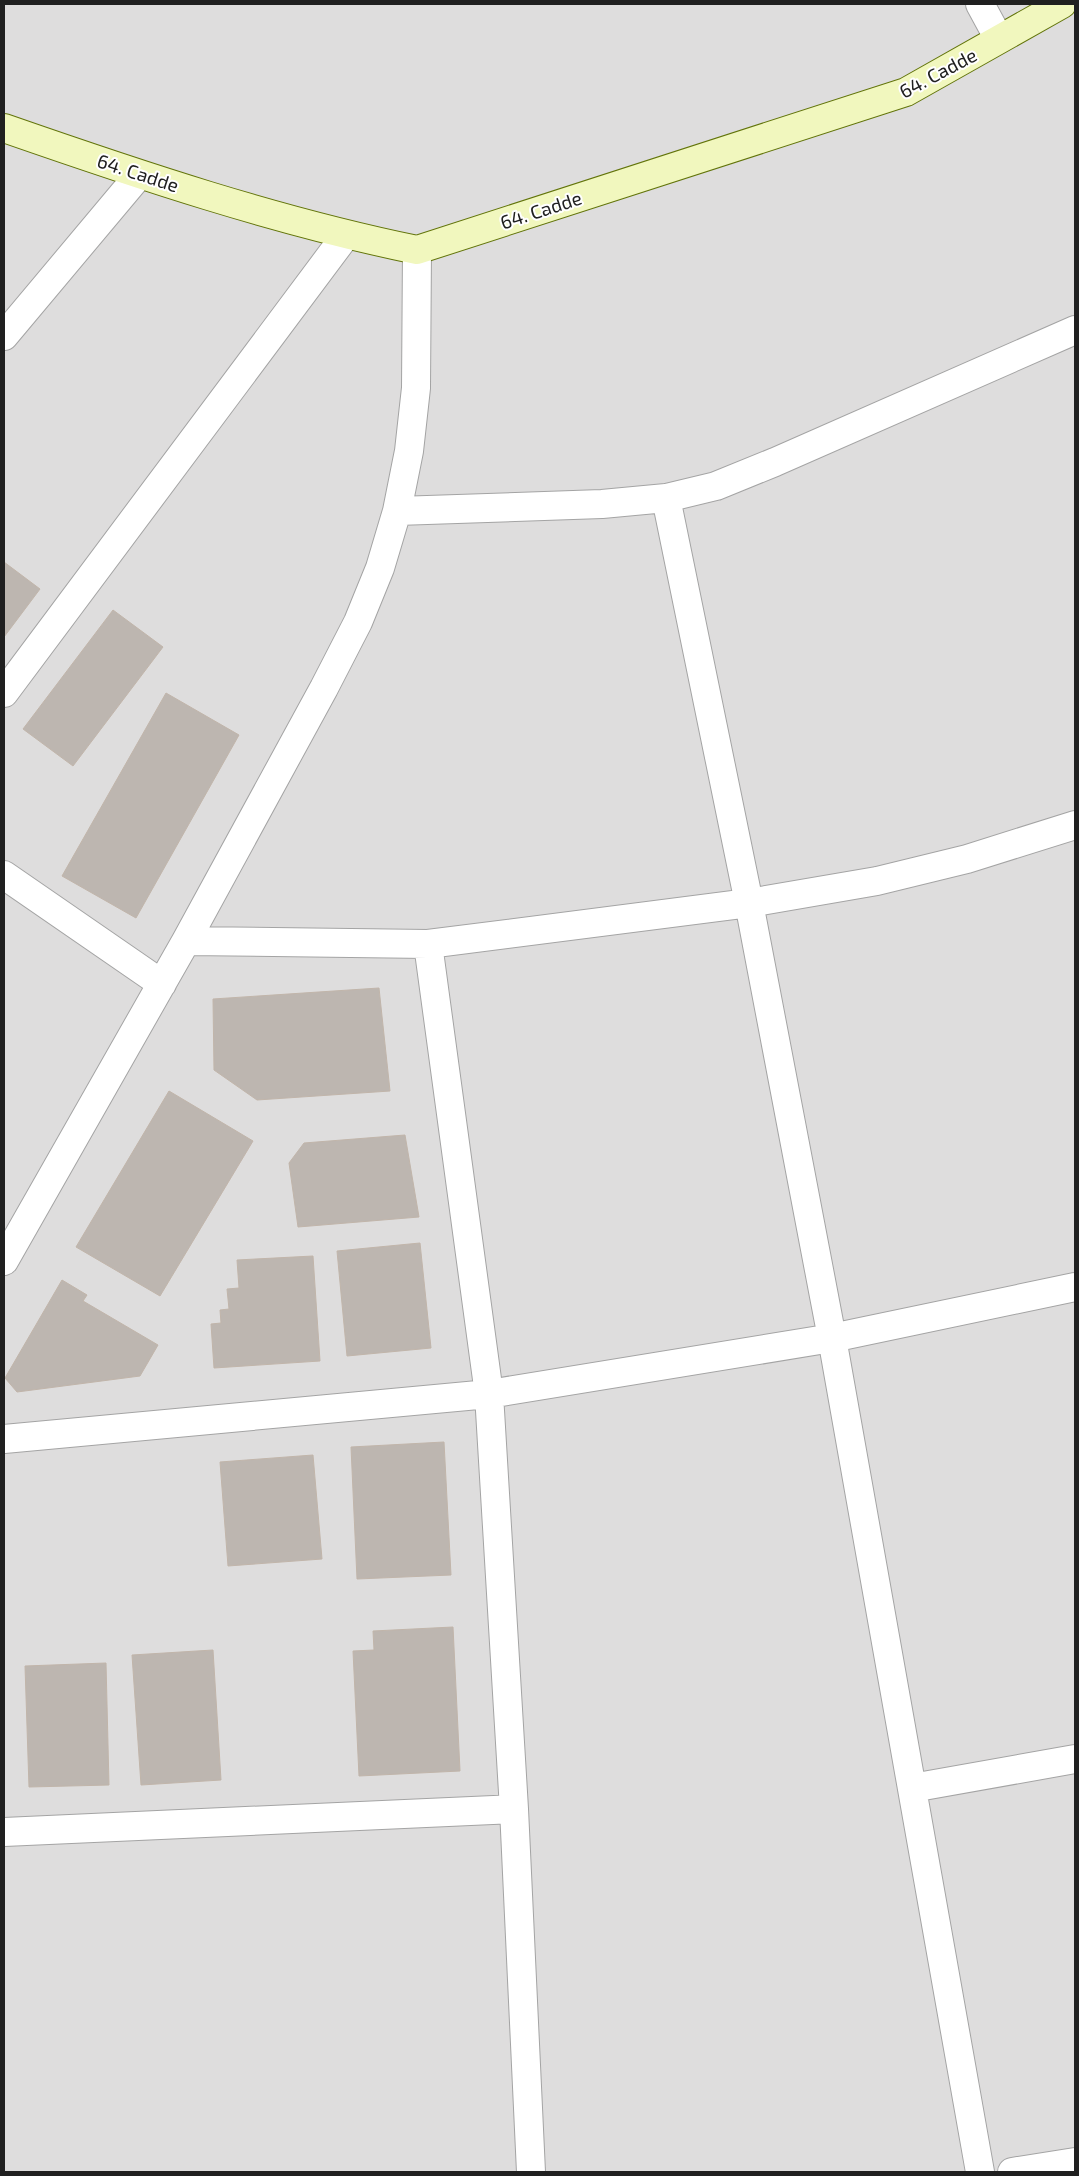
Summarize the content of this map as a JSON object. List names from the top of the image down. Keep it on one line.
{"streets":{"main road":["64. Cadde"]}}
